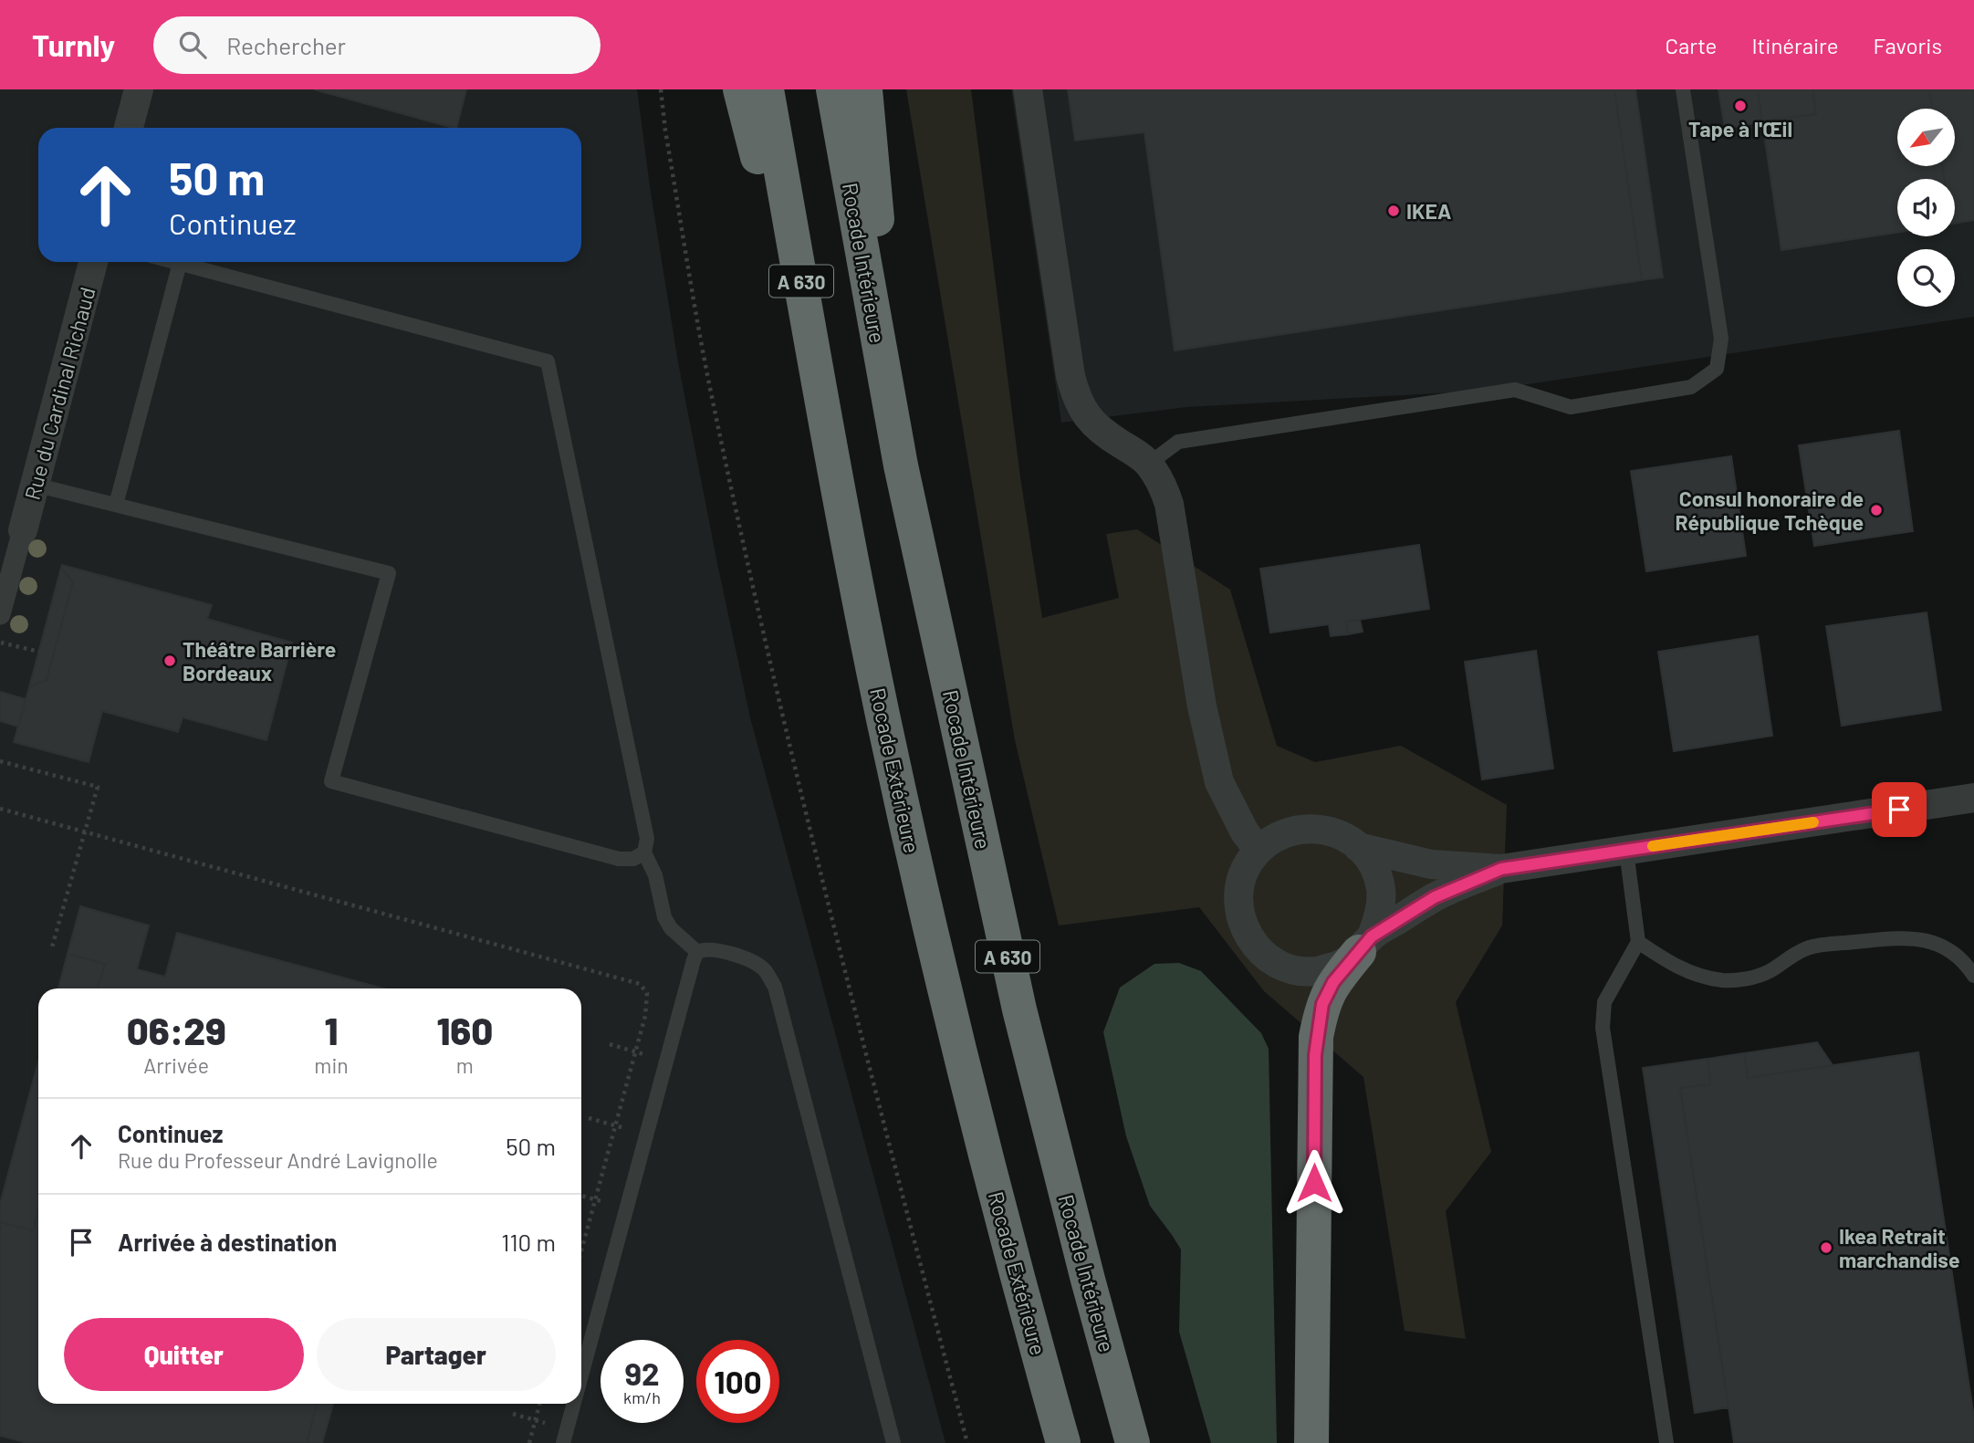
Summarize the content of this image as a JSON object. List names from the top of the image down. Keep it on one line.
{"streets":{"highway":["Rocade Intérieure","A 630","Rocade Extérieure"],"street":["Rue du Cardinal Richaud"]},"places":["Tape à l'Œil","IKEA","Consul honoraire de République Tchèque","Théâtre Barrière Bordeaux","Ikea Retrait marchandise"],"north":"bottom left","page":{"header":"Turnly","search":"Rechercher","nav":["Carte","Itinéraire","Favoris"],"turn":["50 m","Continuez"],"eta":["06:29","Arrivée","1","min","160","m"],"list":[{"name":"Continuez","note":"Rue du Professeur André Lavignolle","value":"50 m"},{"name":"Arrivée à destination","value":"110 m"}],"buttons":["Quitter","Partager"],"speed":"92 km/h","limit":"100"}}
